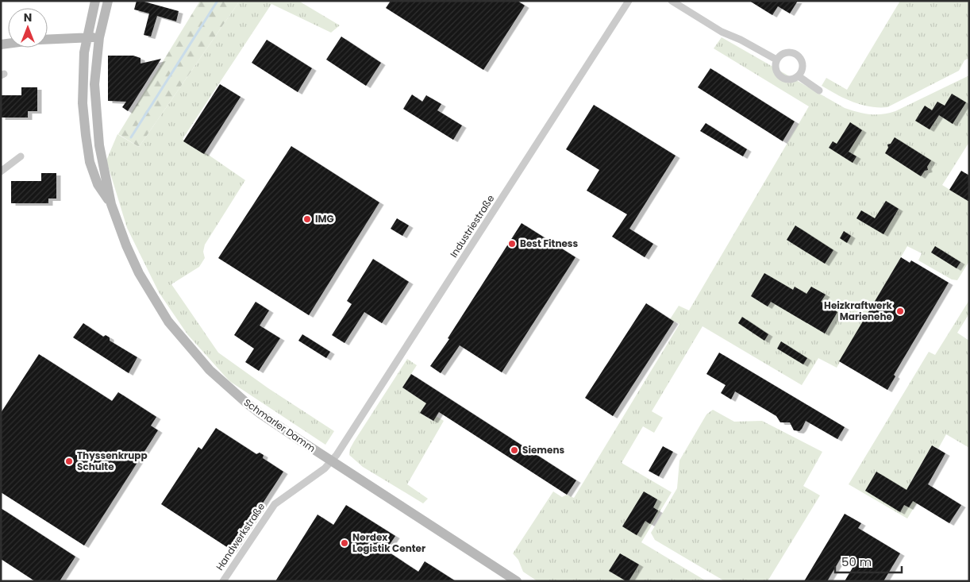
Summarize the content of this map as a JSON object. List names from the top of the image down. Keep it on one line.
{"streets":{"street":["Industriestraße","Schmarler Damm","Handwerkstraße"]},"crossings":[["Industriestraße","Schmarler Damm"],["Industriestraße","Handwerkstraße"],["Schmarler Damm","Handwerkstraße"]],"places":["IMG","Best Fitness","Heizkraftwerk Marienehe","Siemens","Thyssenkrupp Schulte","Nordex Logistik Center"],"scale_bar":"50 m","north":"top"}
